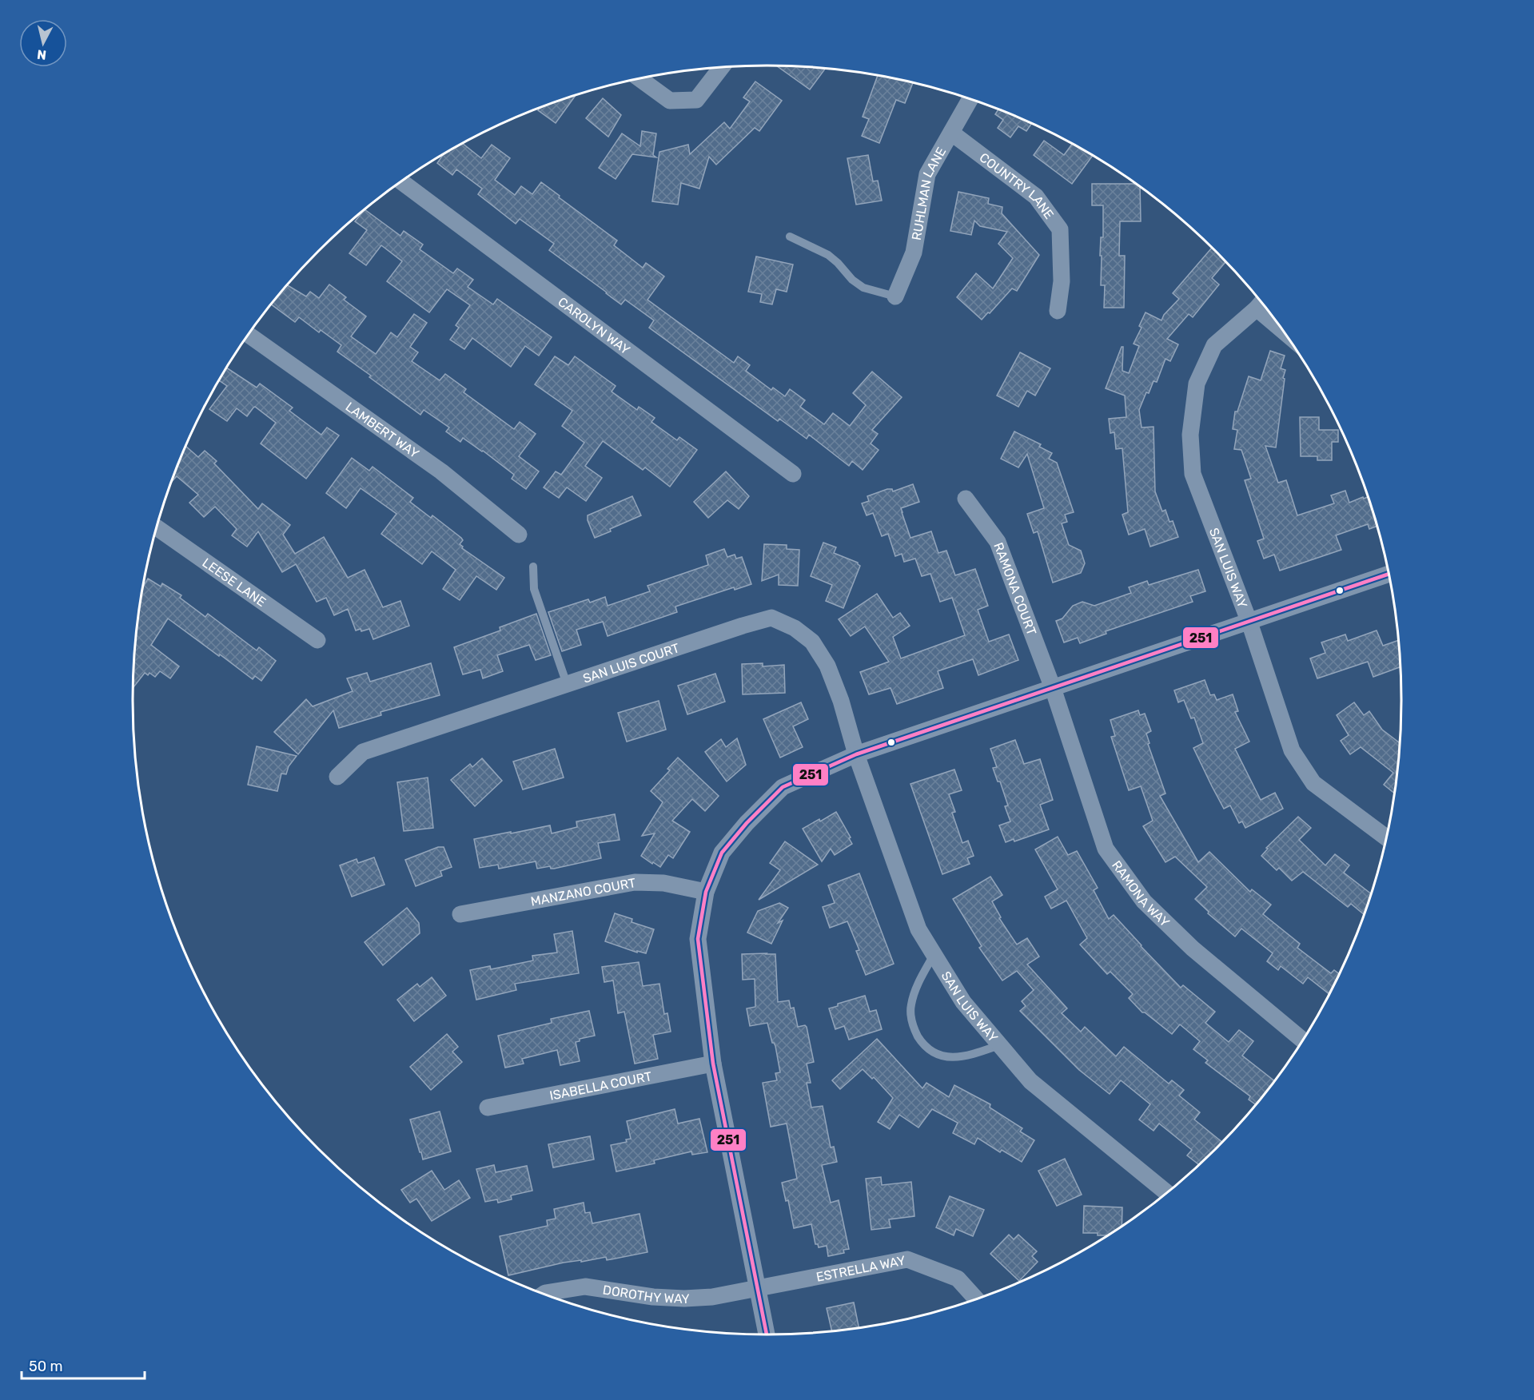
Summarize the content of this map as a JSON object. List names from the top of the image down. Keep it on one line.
{"streets":{"street":["COUNTRY LANE","RUHLMAN LANE","CAROLYN WAY","LAMBERT WAY","SAN LUIS WAY","LEESE LANE","RAMONA COURT","SAN LUIS COURT","MANZANO COURT","RAMONA WAY","ISABELLA COURT","ESTRELLA WAY","DOROTHY WAY"]},"crossings":[["COUNTRY LANE","RUHLMAN LANE"],["SAN LUIS WAY","SAN LUIS COURT"],["RAMONA COURT","RAMONA WAY"],["ESTRELLA WAY","DOROTHY WAY"]],"lines":["transit line 251"],"scale_bar":"50 m","north":"bottom"}
